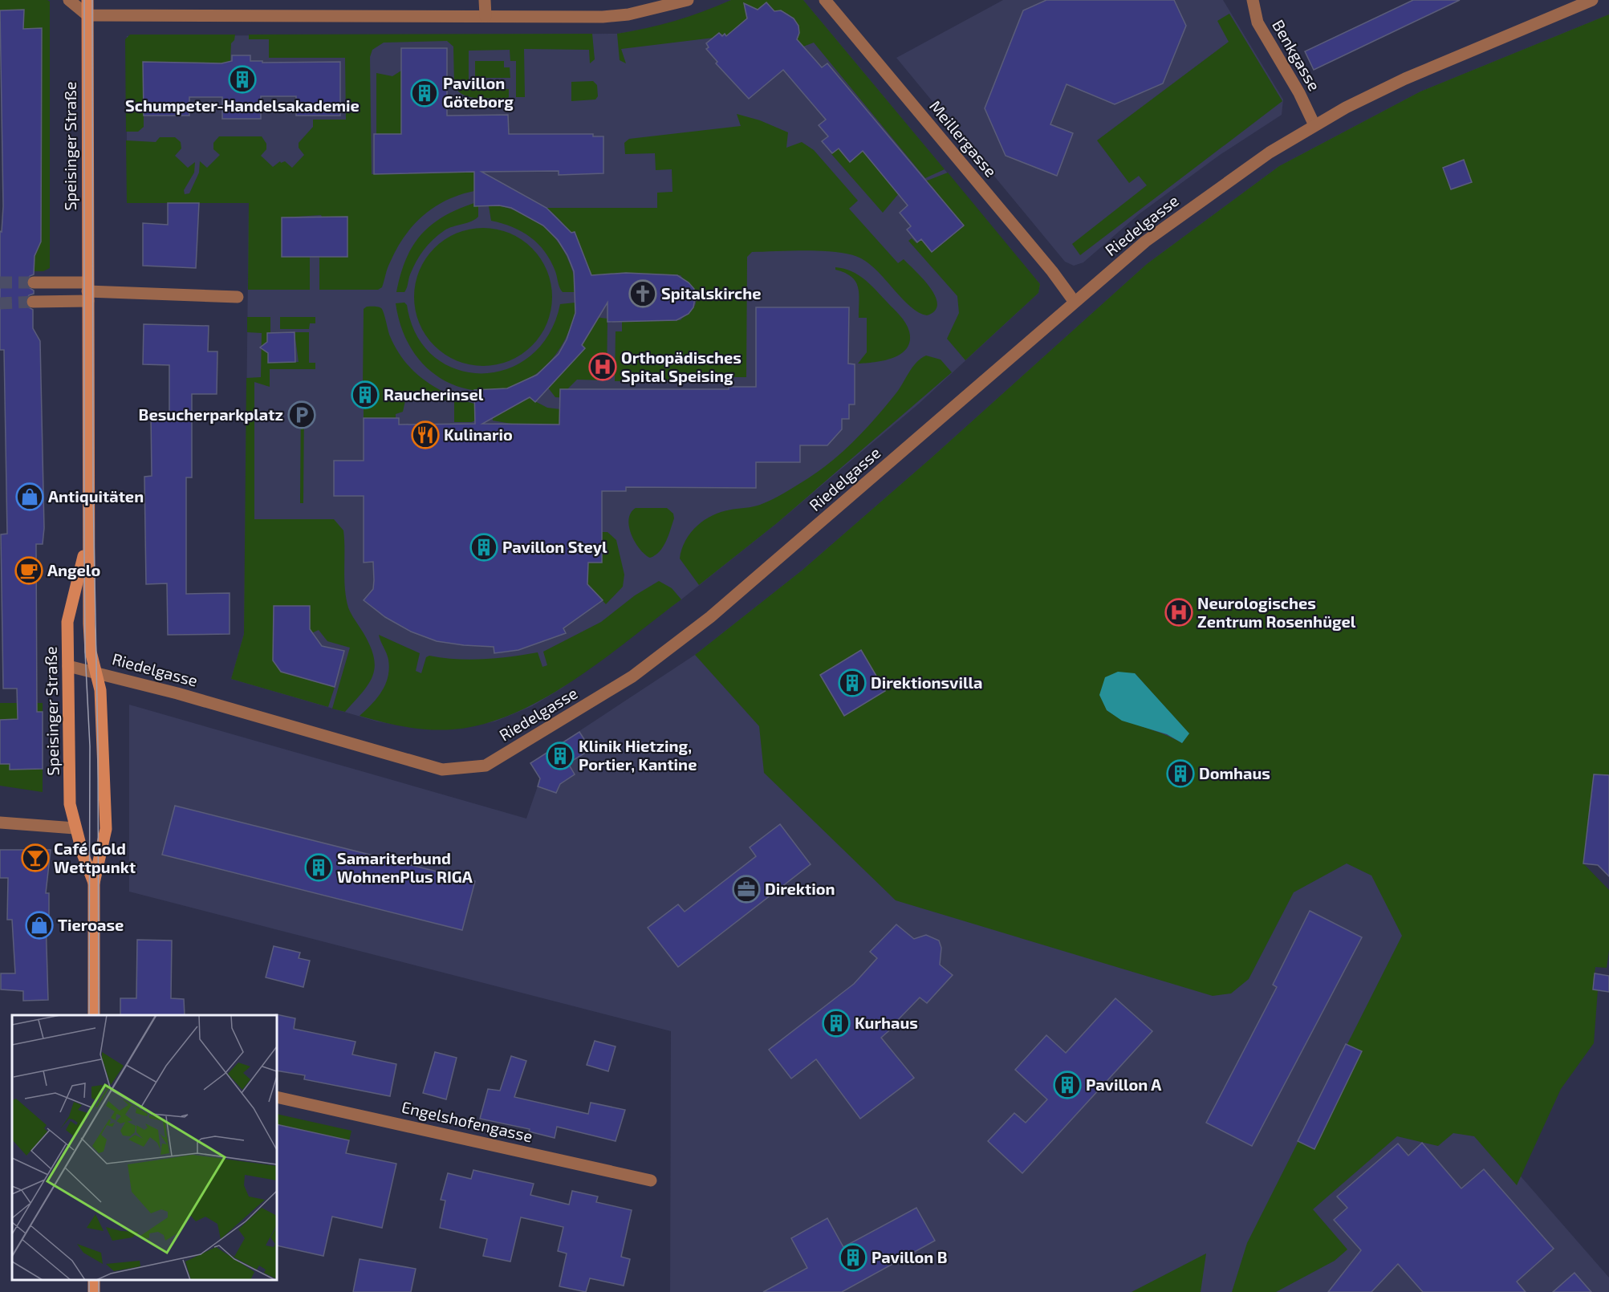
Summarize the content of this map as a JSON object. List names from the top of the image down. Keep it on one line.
{"streets":{"main road":["Speisinger Straße"],"street":["Benkgasse","Meillergasse","Riedelgasse","Engelshofengasse"]},"crossings":[["Benkgasse","Riedelgasse"],["Meillergasse","Riedelgasse"],["Speisinger Straße","Riedelgasse"]],"places":{"building":["Schumpeter-Handelsakademie","Pavillon Göteborg","Raucherinsel","Pavillon Steyl","Direktionsvilla","Klinik Hietzing, Portier, Kantine","Domhaus","Samariterbund WohnenPlus RIGA","Kurhaus","Pavillon A","Pavillon B"],"church":["Spitalskirche"],"hospital":["Orthopädisches Spital Speising","Neurologisches Zentrum Rosenhügel"],"parking":["Besucherparkplatz"],"restaurant":["Kulinario"],"shop":["Antiquitäten","Tieroase"],"cafe":["Angelo"],"bar":["Café Gold Wettpunkt"],"office":["Direktion"]}}
